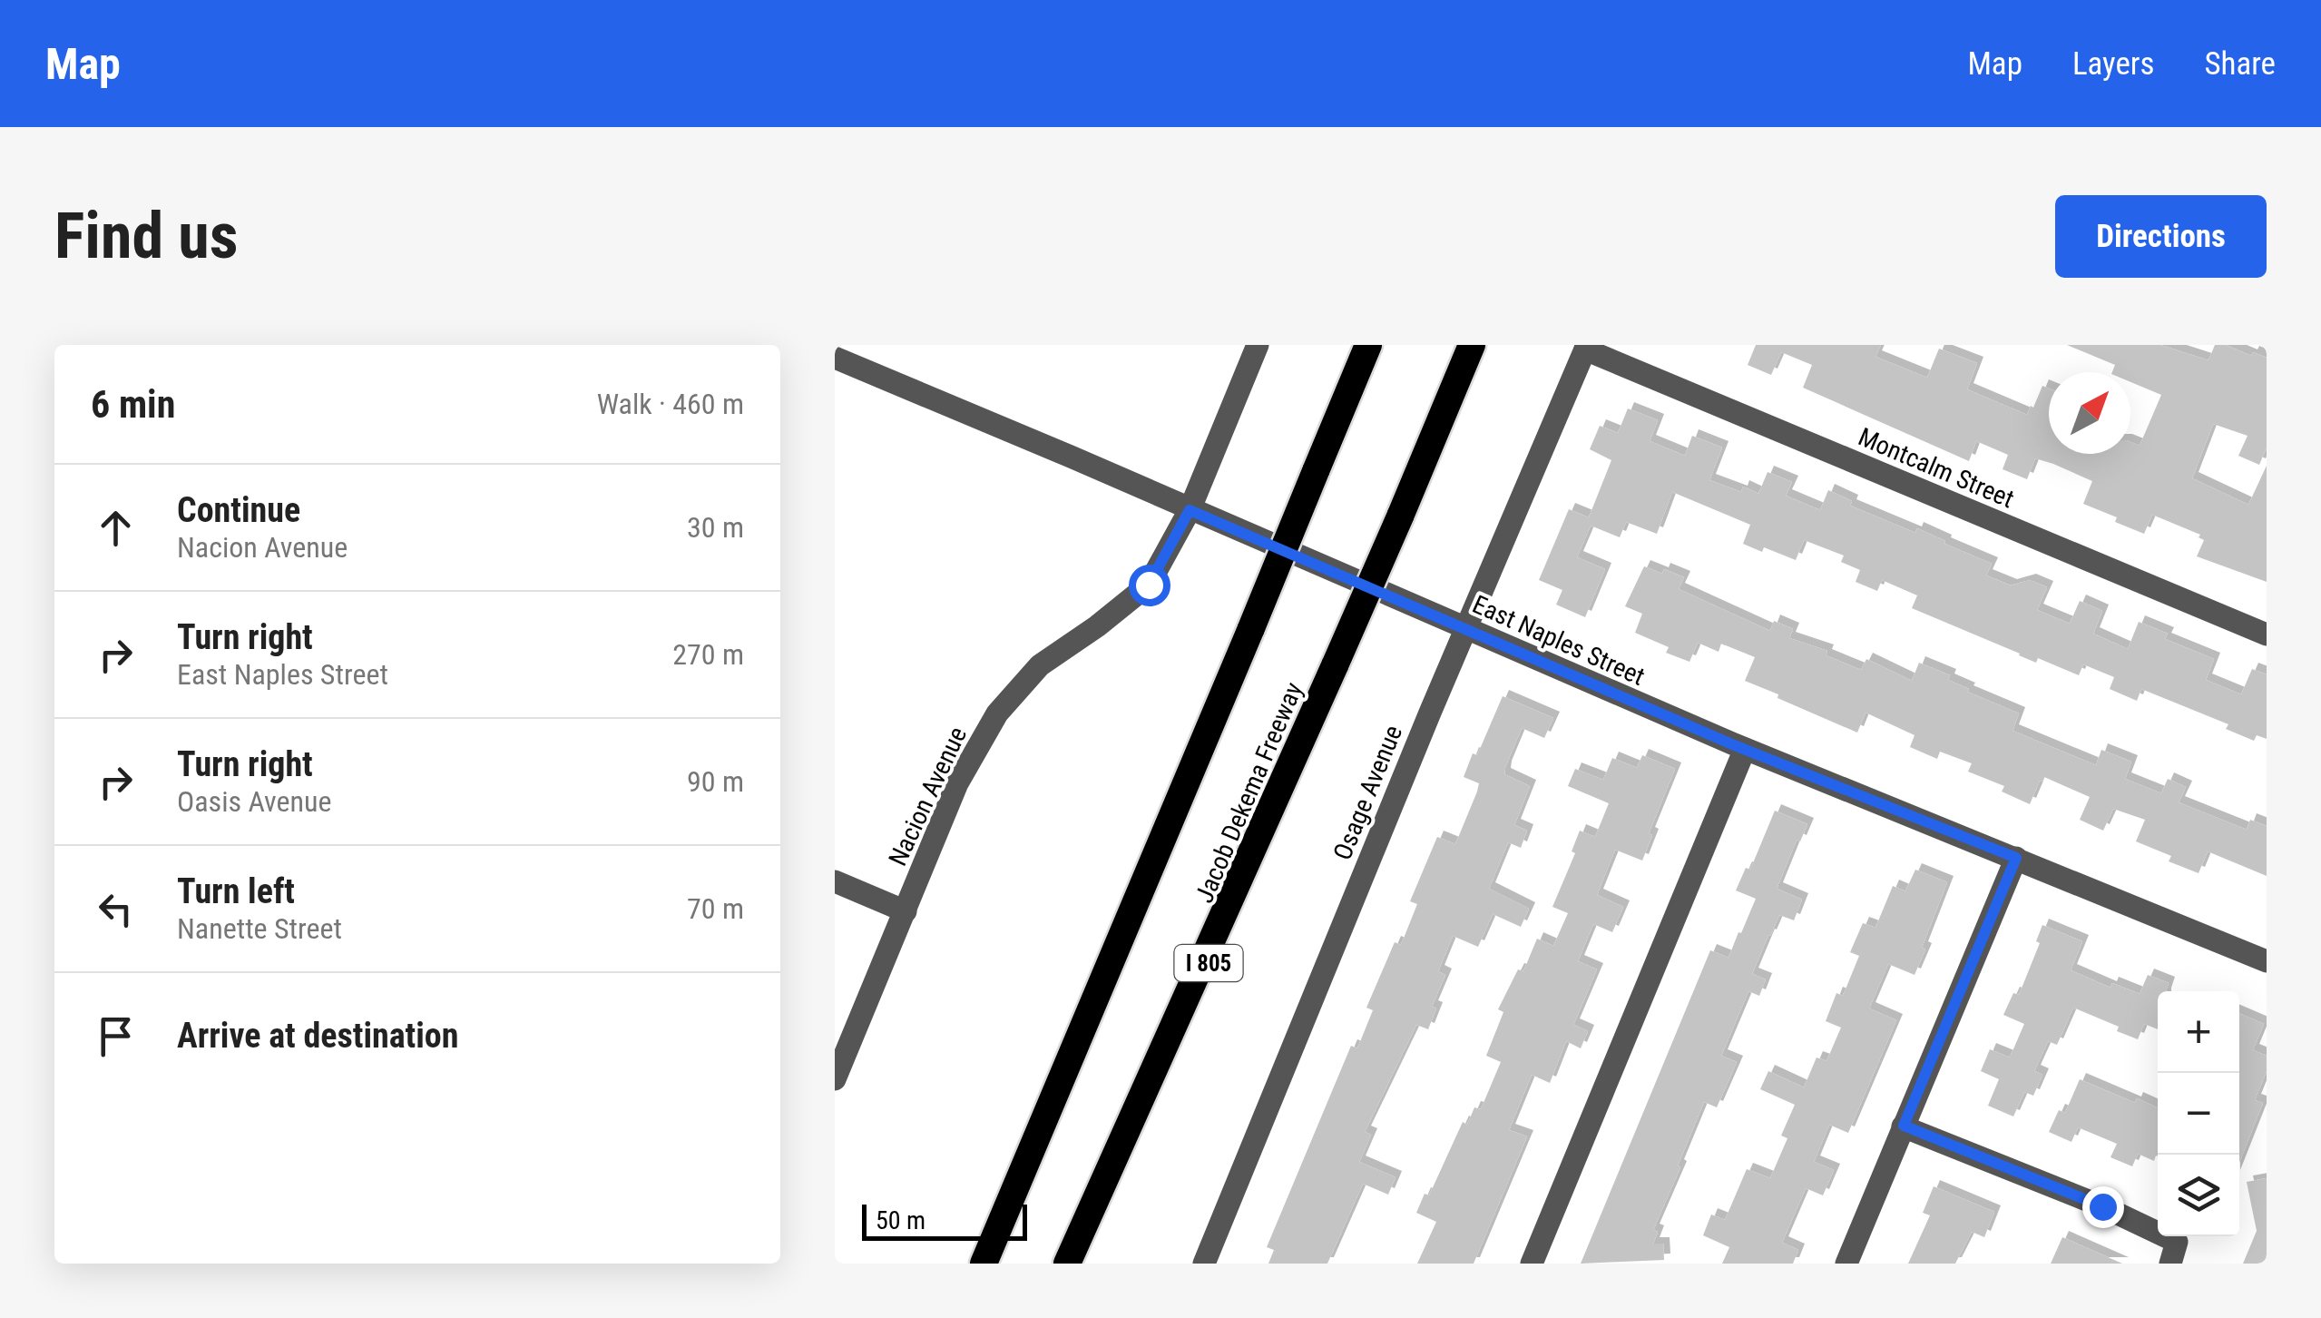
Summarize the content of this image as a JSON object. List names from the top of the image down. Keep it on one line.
{"streets":{"highway":["Jacob Dekema Freeway","I 805"],"street":["Montcalm Street","East Naples Street","Osage Avenue","Nacion Avenue"]},"crossings":[["Montcalm Street","Osage Avenue"],["East Naples Street","Osage Avenue"],["East Naples Street","Nacion Avenue"]],"scale_bar":"50 m","north":"top right","page":{"header":"Map","nav":["Map","Layers","Share"],"buttons":"Directions","title":"Find us","heading":["6 min","Walk · 460 m"],"list":[["Continue","Nacion Avenue","30 m"],["Turn right","East Naples Street","270 m"],["Turn right","Oasis Avenue","90 m"],["Turn left","Nanette Street","70 m"],"Arrive at destination"],"map_buttons":["+","−"],"scale":"50 m"}}
